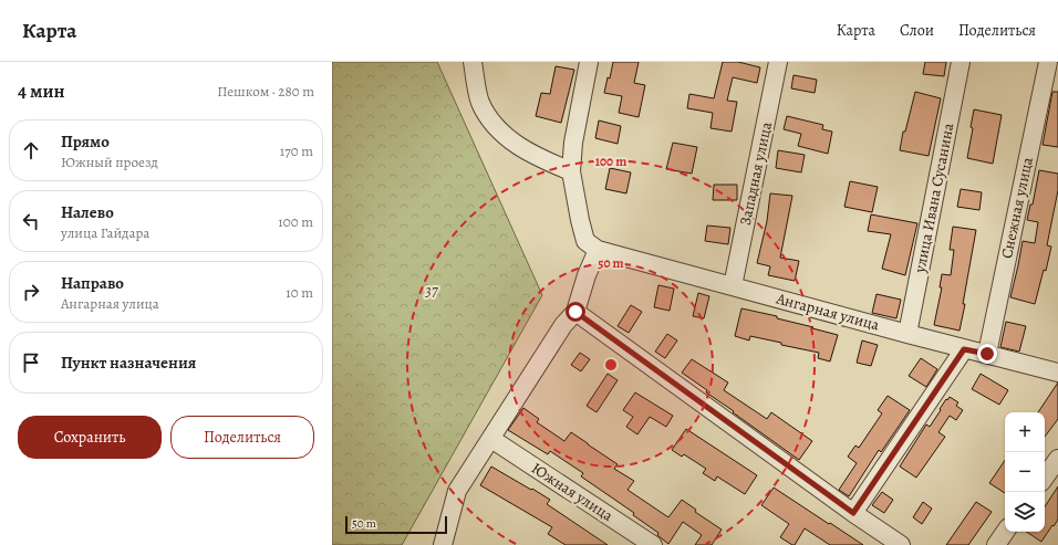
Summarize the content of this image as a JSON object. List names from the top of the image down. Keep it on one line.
{"streets":{"street":["Западная улица","улица Ивана Сусанина","Снежная улица","Ангарная улица","Южная улица"]},"crossings":[["Западная улица","Ангарная улица"],["улица Ивана Сусанина","Ангарная улица"],["Снежная улица","Ангарная улица"]],"parks":["37"],"scale_bar":"50 m","page":{"header":"Карта","nav":["Карта","Слои","Поделиться"],"heading":["4 мин","Пешком · 280 m"],"list":[["Прямо","Южный проезд","170 m"],["Налево","улица Гайдара","100 m"],["Направо","Ангарная улица","10 m"],"Пункт назначения"],"buttons":["Сохранить","Поделиться"],"map_buttons":["+","−"],"scale":"50 m"},"rings":["100 m","50 m"]}
